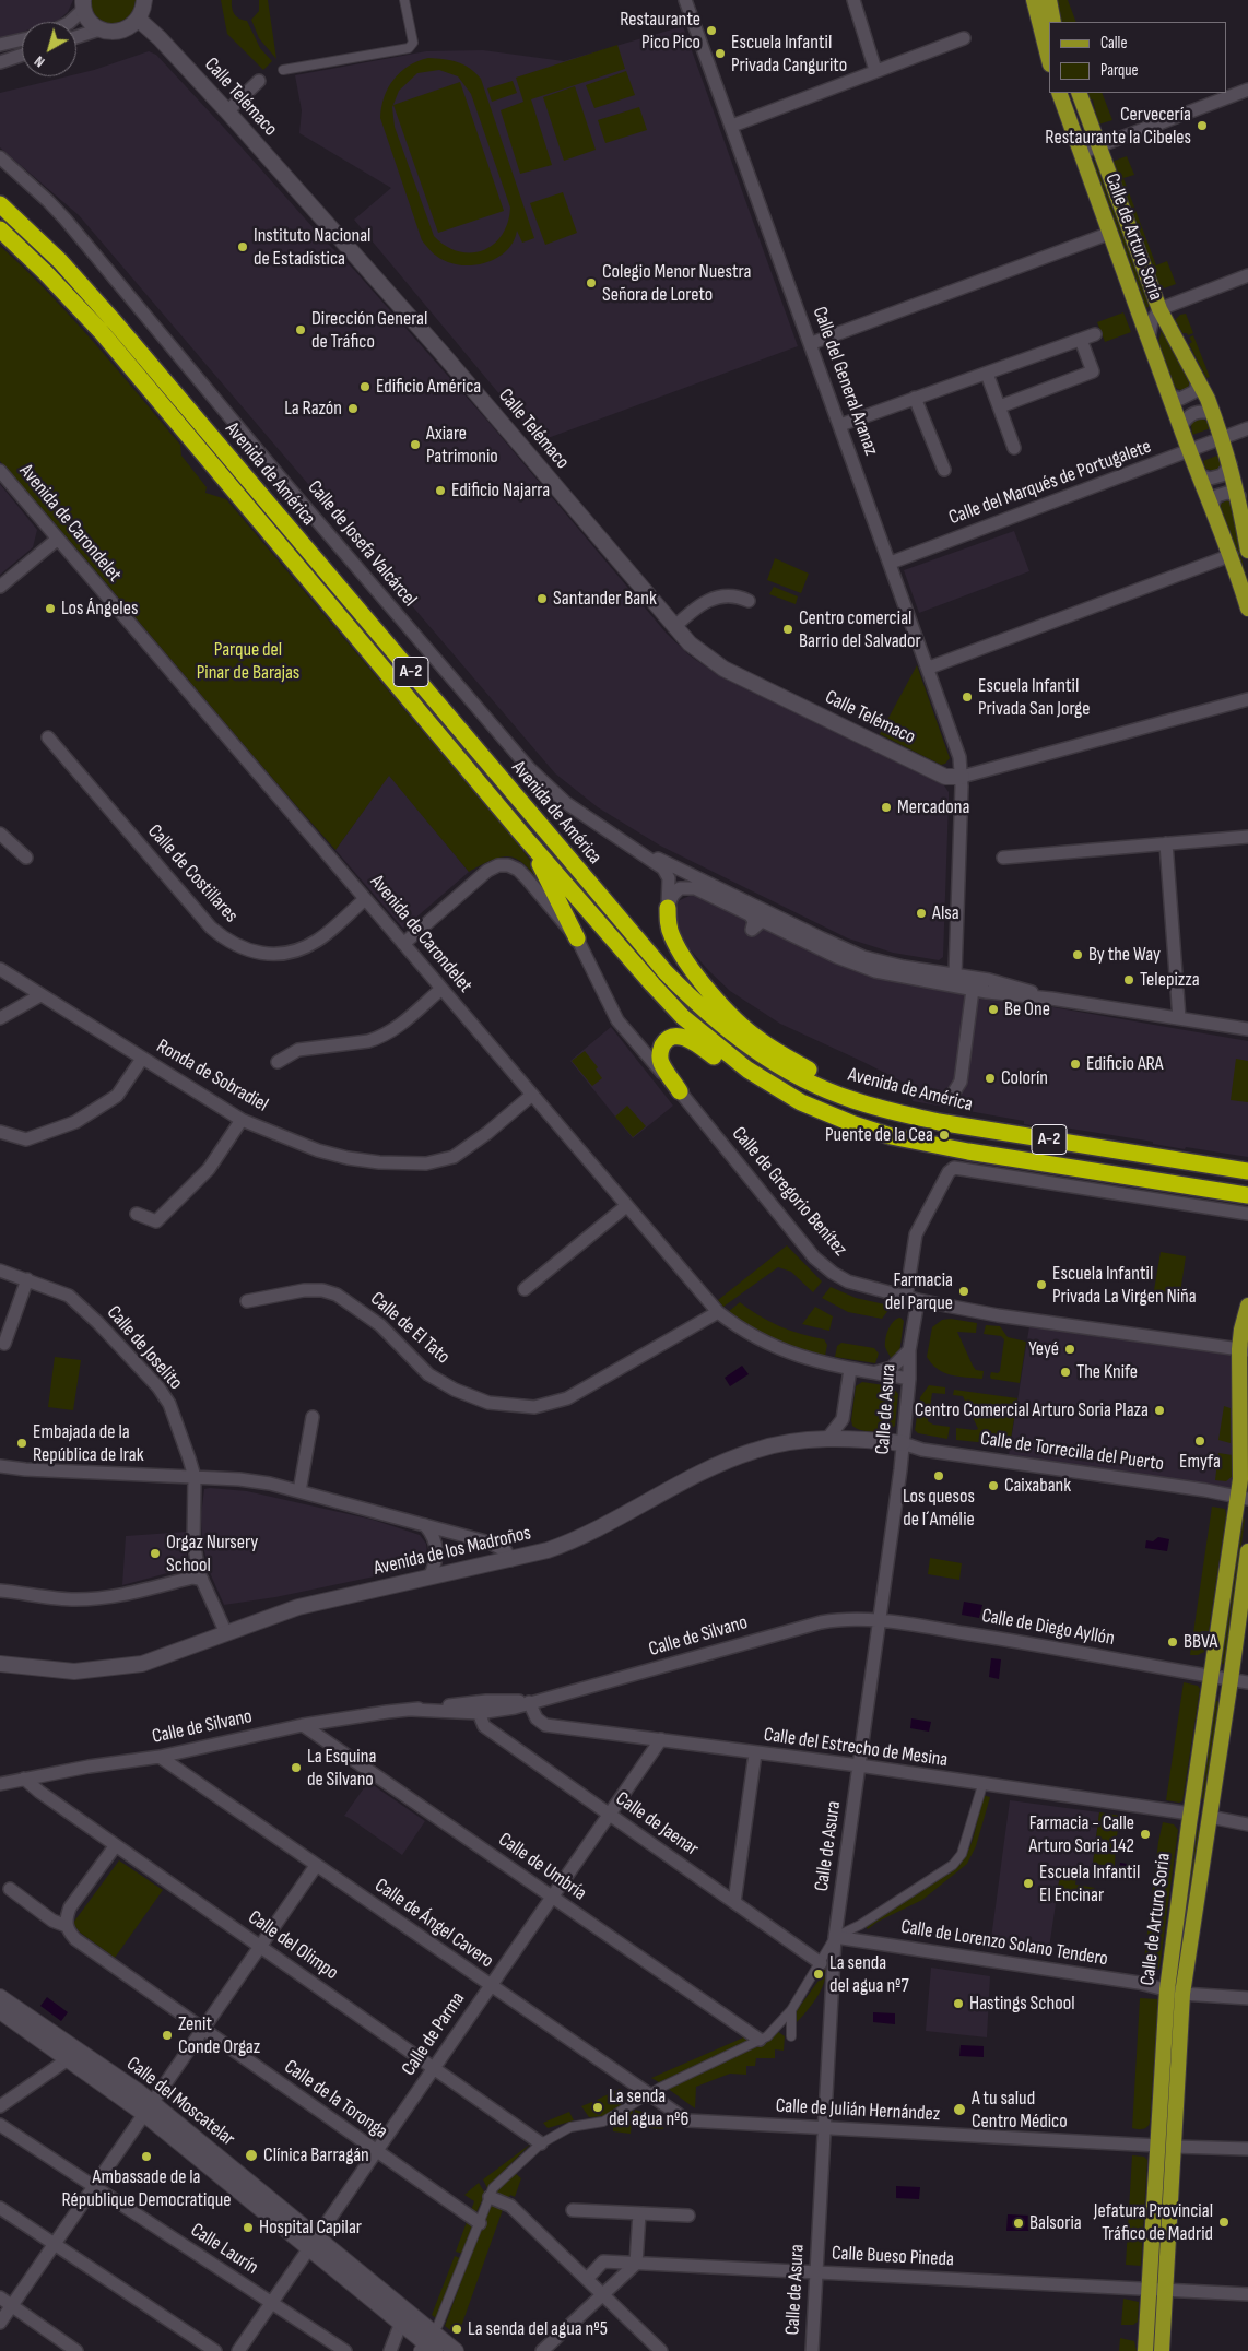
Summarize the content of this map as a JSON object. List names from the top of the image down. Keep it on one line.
{"streets":{"highway":["Avenida de América","A-2"],"main road":["Calle de Arturo Soria"],"street":["Calle Telémaco","Calle del General Aranaz","Calle del Marqués de Portugalete","Avenida de Carondelet","Calle de Josefa Valcárcel","Calle de Costillares","Ronda de Sobradiel","Calle de Gregorio Benítez","Calle de El Tato","Calle de Joselito","Calle de Asura","Calle de Torrecilla del Puerto","Avenida de los Madroños","Calle de Diego Ayllón","Calle de Silvano","Calle del Estrecho de Mesina","Calle de Jaenar","Calle de Umbría","Calle de Ángel Cavero","Calle de Lorenzo Solano Tendero","Calle del Olimpo","Calle de Parma","Calle de la Toronga","Calle del Moscatelar","Calle de Julián Hernández","Calle Laurín","Calle Bueso Pineda"]},"crossings":[["Calle Telémaco","Calle del General Aranaz"],["Calle de Arturo Soria","Calle del Marqués de Portugalete"],["Calle de Arturo Soria","Calle de Gregorio Benítez"],["Calle de Arturo Soria","Calle de Torrecilla del Puerto"],["Calle de Arturo Soria","Calle de Diego Ayllón"],["Calle de Arturo Soria","Calle del Estrecho de Mesina"],["Calle de Arturo Soria","Calle de Lorenzo Solano Tendero"],["Calle de Arturo Soria","Calle de Julián Hernández"],["Calle de Arturo Soria","Calle Bueso Pineda"],["Calle del General Aranaz","Calle del Marqués de Portugalete"],["Calle del General Aranaz","Calle de Josefa Valcárcel"],["Avenida de Carondelet","Calle de Costillares"],["Avenida de Carondelet","Ronda de Sobradiel"],["Avenida de Carondelet","Calle de Gregorio Benítez"],["Avenida de Carondelet","Calle de El Tato"],["Avenida de Carondelet","Calle de Asura"],["Calle de Gregorio Benítez","Calle de Asura"],["Calle de Joselito","Avenida de los Madroños"],["Calle de Asura","Calle de Torrecilla del Puerto"],["Calle de Asura","Avenida de los Madroños"],["Calle de Asura","Calle de Diego Ayllón"],["Calle de Asura","Calle de Silvano"],["Calle de Asura","Calle del Estrecho de Mesina"],["Calle de Asura","Calle de Lorenzo Solano Tendero"],["Calle de Asura","Calle de Julián Hernández"],["Calle de Asura","Calle Bueso Pineda"],["Calle de Torrecilla del Puerto","Avenida de los Madroños"],["Calle de Diego Ayllón","Calle de Silvano"],["Calle de Silvano","Calle del Estrecho de Mesina"],["Calle de Silvano","Calle de Jaenar"],["Calle de Silvano","Calle de Umbría"],["Calle de Silvano","Calle de Ángel Cavero"],["Calle de Silvano","Calle del Olimpo"],["Calle del Estrecho de Mesina","Calle de Parma"],["Calle de Jaenar","Calle de Parma"],["Calle de Umbría","Calle de Parma"],["Calle de Ángel Cavero","Calle de Parma"],["Calle de Ángel Cavero","Calle de Julián Hernández"],["Calle del Olimpo","Calle de Parma"],["Calle de Parma","Calle de la Toronga"],["Calle de Parma","Calle del Moscatelar"],["Calle de Parma","Calle Laurín"]],"parks":["Parque del Pinar de Barajas"],"places":["Restaurante Pico Pico","Escuela Infantil Privada Cangurito","Cervecería Restaurante la Cibeles","Instituto Nacional de Estadística","Colegio Menor Nuestra Señora de Loreto","Dirección General de Tráfico","Edificio América","La Razón","Axiare Patrimonio","Edificio Najarra","Santander Bank","Los Ángeles","Centro comercial Barrio del Salvador","Escuela Infantil Privada San Jorge","Mercadona","Alsa","By the Way","Telepizza","Be One","Edificio ARA","Colorín","Puente de la Cea","Escuela Infantil Privada La Virgen Niña","Farmacia del Parque","Yeyé","The Knife","Centro Comercial Arturo Soria Plaza","Emyfa","Embajada de la República de Irak","Los quesos de l´Amélie","Caixabank","Orgaz Nursery School","BBVA","La Esquina de Silvano","Farmacia - Calle Arturo Soria 142","Escuela Infantil El Encinar","La senda del agua nº7","Hastings School","Zenit Conde Orgaz","La senda del agua nº6","A tu salud Centro Médico","Clínica Barragán","Ambassade de la République Democratique","Jefatura Provincial Tráfico de Madrid","Balsoria","Hospital Capilar","La senda del agua nº5"],"legend":["Calle","Parque"],"north":"bottom left"}
